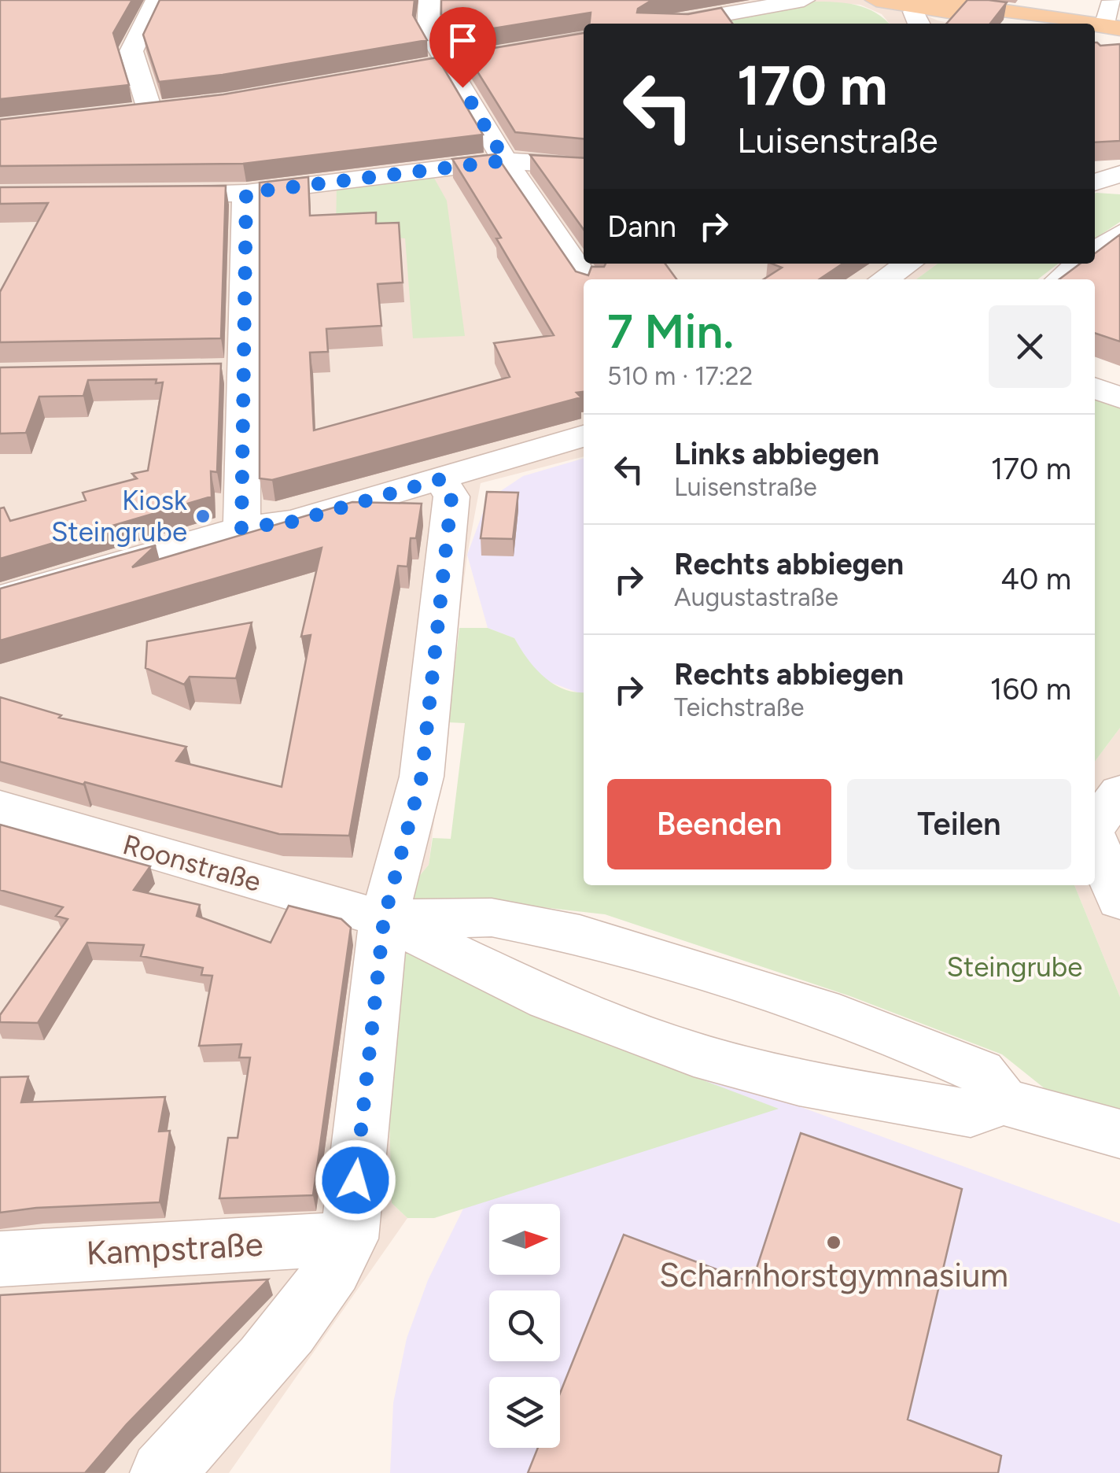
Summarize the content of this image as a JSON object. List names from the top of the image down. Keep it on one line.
{"streets":{"street":["Roonstraße","Kampstraße"]},"parks":["Steingrube"],"places":["Kiosk Steingrube","Scharnhorstgymnasium"],"north":"right","page":{"turn":["170 m","Luisenstraße"],"then":"Dann","heading":["7 Min.","510 m · 17:22"],"list":[{"name":"Links abbiegen","note":"Luisenstraße","value":"170 m"},{"name":"Rechts abbiegen","note":"Augustastraße","value":"40 m"},{"name":"Rechts abbiegen","note":"Teichstraße","value":"160 m"}],"buttons":["Beenden","Teilen"]}}
